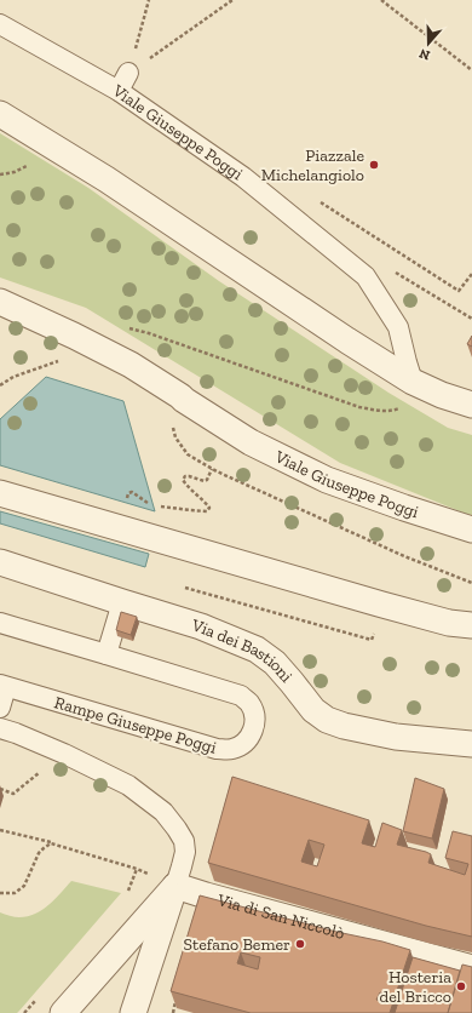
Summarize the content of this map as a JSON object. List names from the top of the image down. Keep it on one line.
{"streets":{"street":["Viale Giuseppe Poggi","Via dei Bastioni","Rampe Giuseppe Poggi","Via di San Niccolò"]},"places":["Piazzale Michelangiolo","Stefano Bemer","Hosteria del Bricco"],"north":"bottom"}
